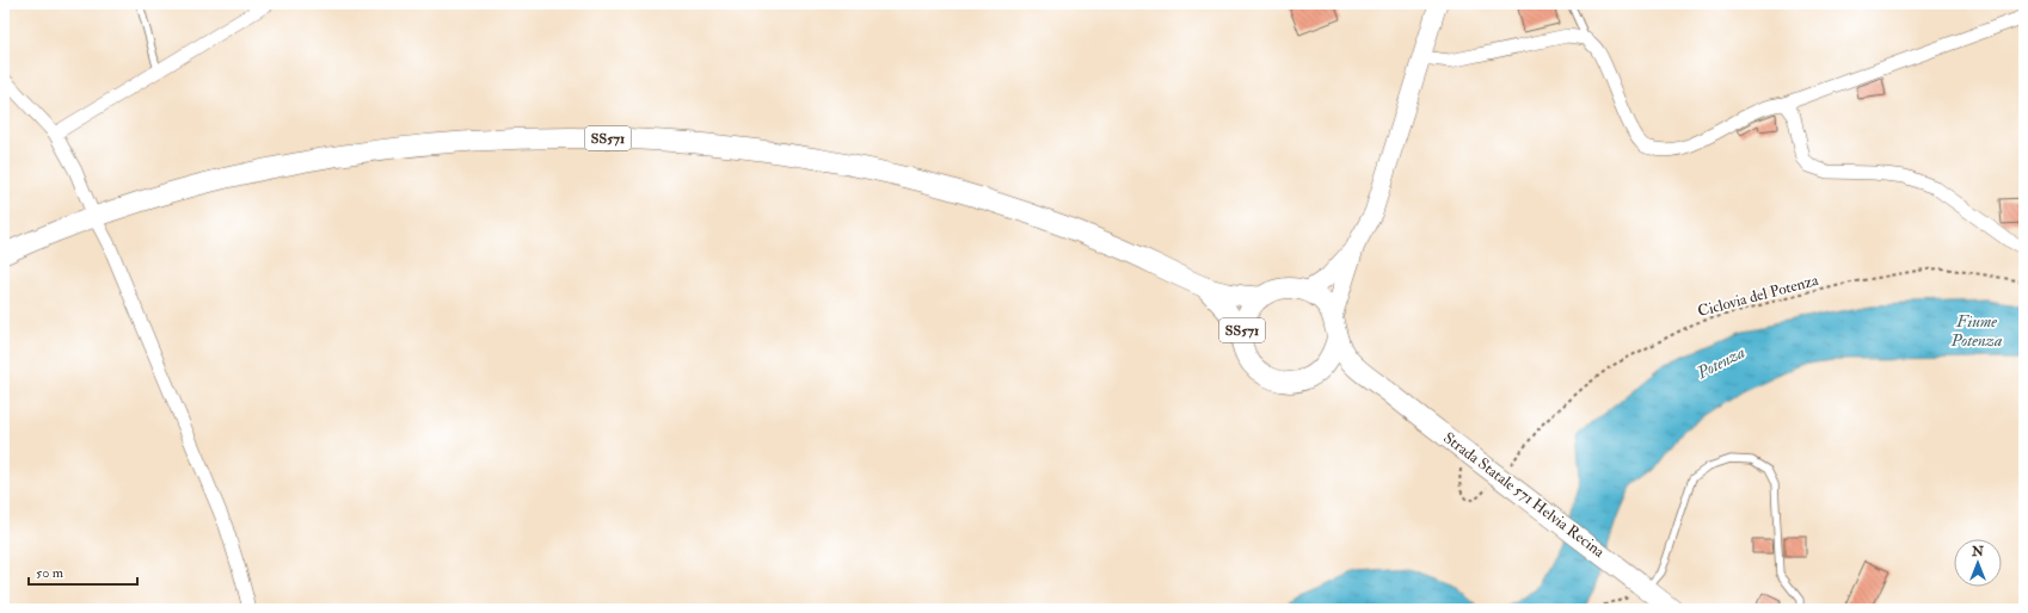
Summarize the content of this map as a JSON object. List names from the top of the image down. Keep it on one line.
{"streets":{"main road":["SS571","Strada Statale 571 Helvia Recina"],"path":["Ciclovia del Potenza"]},"crossings":[["SS571","Strada Statale 571 Helvia Recina"]],"water":["Fiume Potenza","Potenza"],"scale_bar":"50 m","north":"top"}
